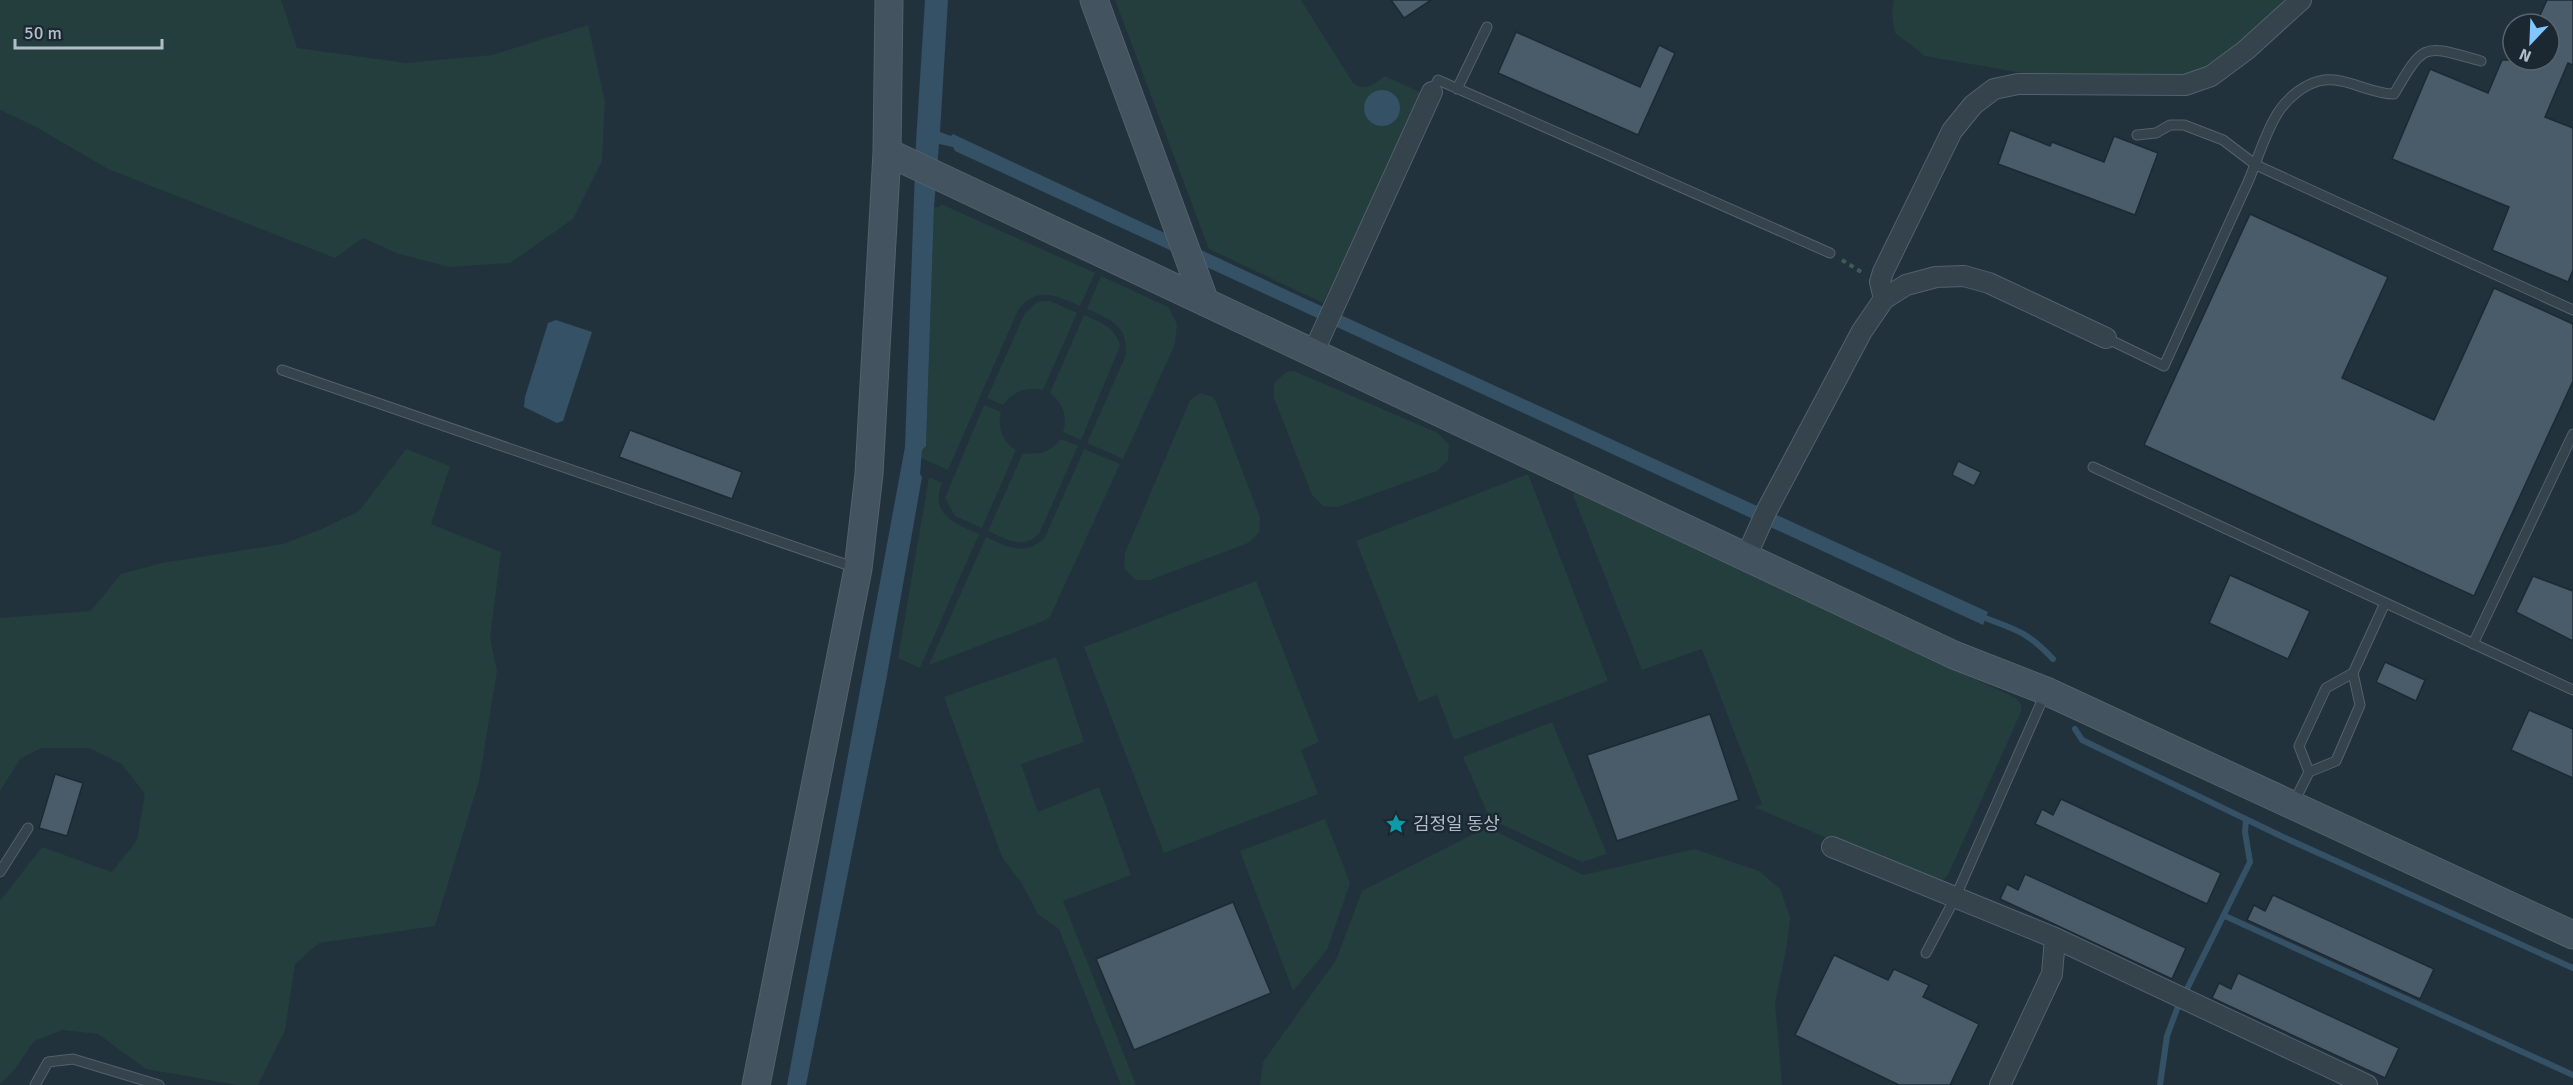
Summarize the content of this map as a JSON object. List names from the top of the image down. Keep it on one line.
{"places":{"place":["김정일 동상"]},"scale_bar":"50 m","north":"bottom left"}
